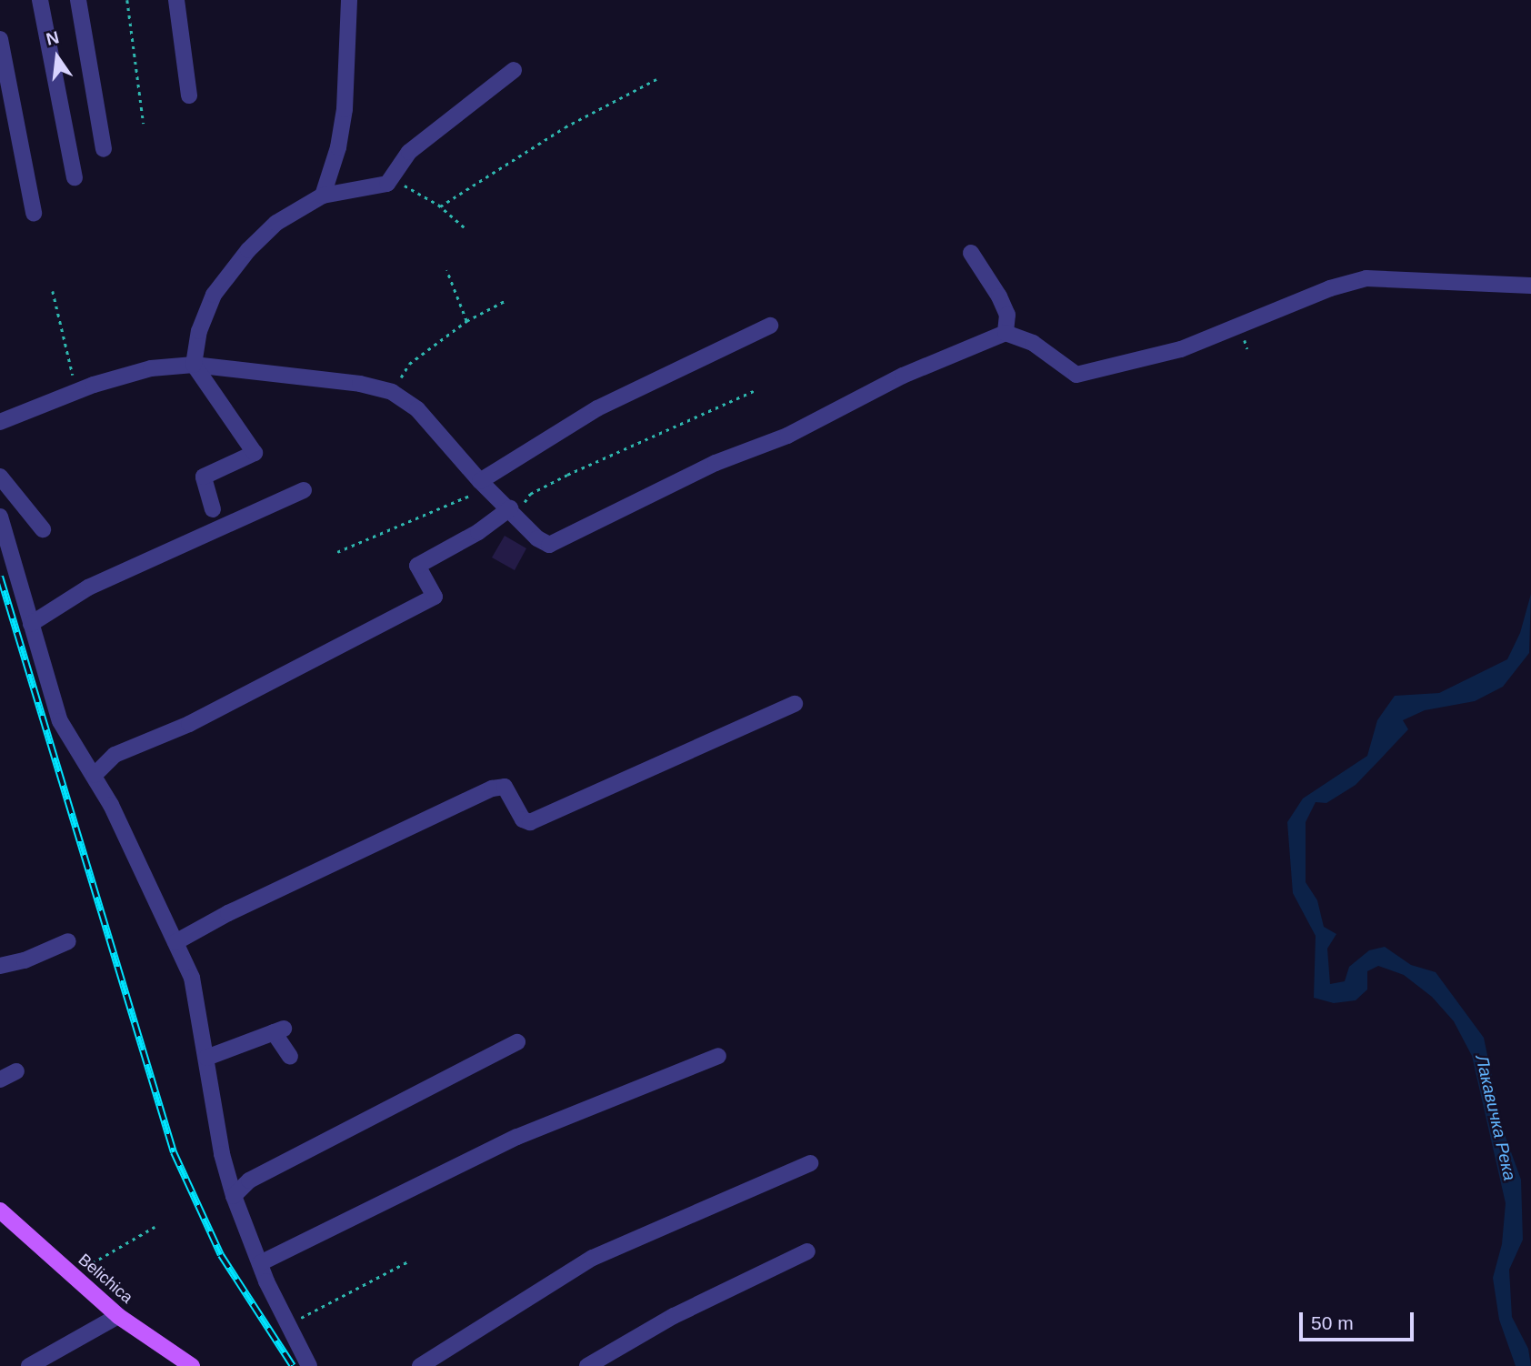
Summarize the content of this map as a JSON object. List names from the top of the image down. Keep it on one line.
{"streets":{"main road":["Belichica"]},"water":["Лакавичка Река"],"scale_bar":"50 m","north":"top"}
